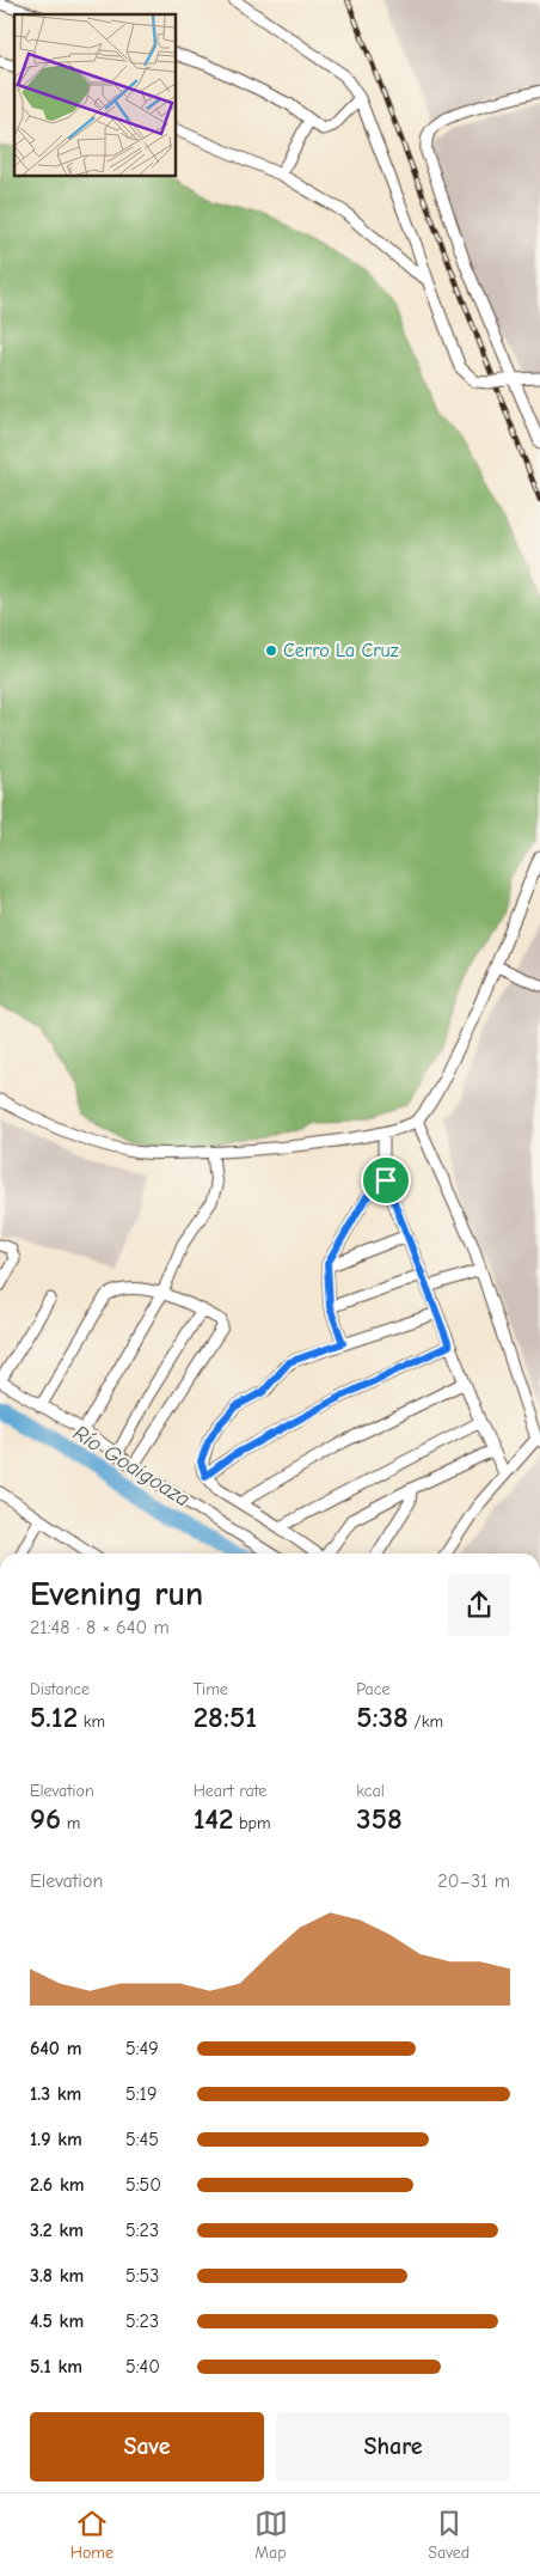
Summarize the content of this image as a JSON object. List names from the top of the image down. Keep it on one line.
{"water":["Río Goaigoaza"],"places":["Cerro La Cruz"],"page":{"heading":["Evening run","21:48 · 8 × 640 m"],"stats":[["Distance","5.12 km"],["Time","28:51"],["Pace","5:38 /km"],["Elevation","96 m"],["Heart rate","142 bpm"],["kcal","358"]],"chart":["Elevation","20–31 m"],"list":[{"name":"640 m","note":"5:49"},{"name":"1.3 km","note":"5:19"},{"name":"1.9 km","note":"5:45"},{"name":"2.6 km","note":"5:50"},{"name":"3.2 km","note":"5:23"},{"name":"3.8 km","note":"5:53"},{"name":"4.5 km","note":"5:23"},{"name":"5.1 km","note":"5:40"}],"buttons":["Save","Share"],"tabs":["Home","Map","Saved"]}}
